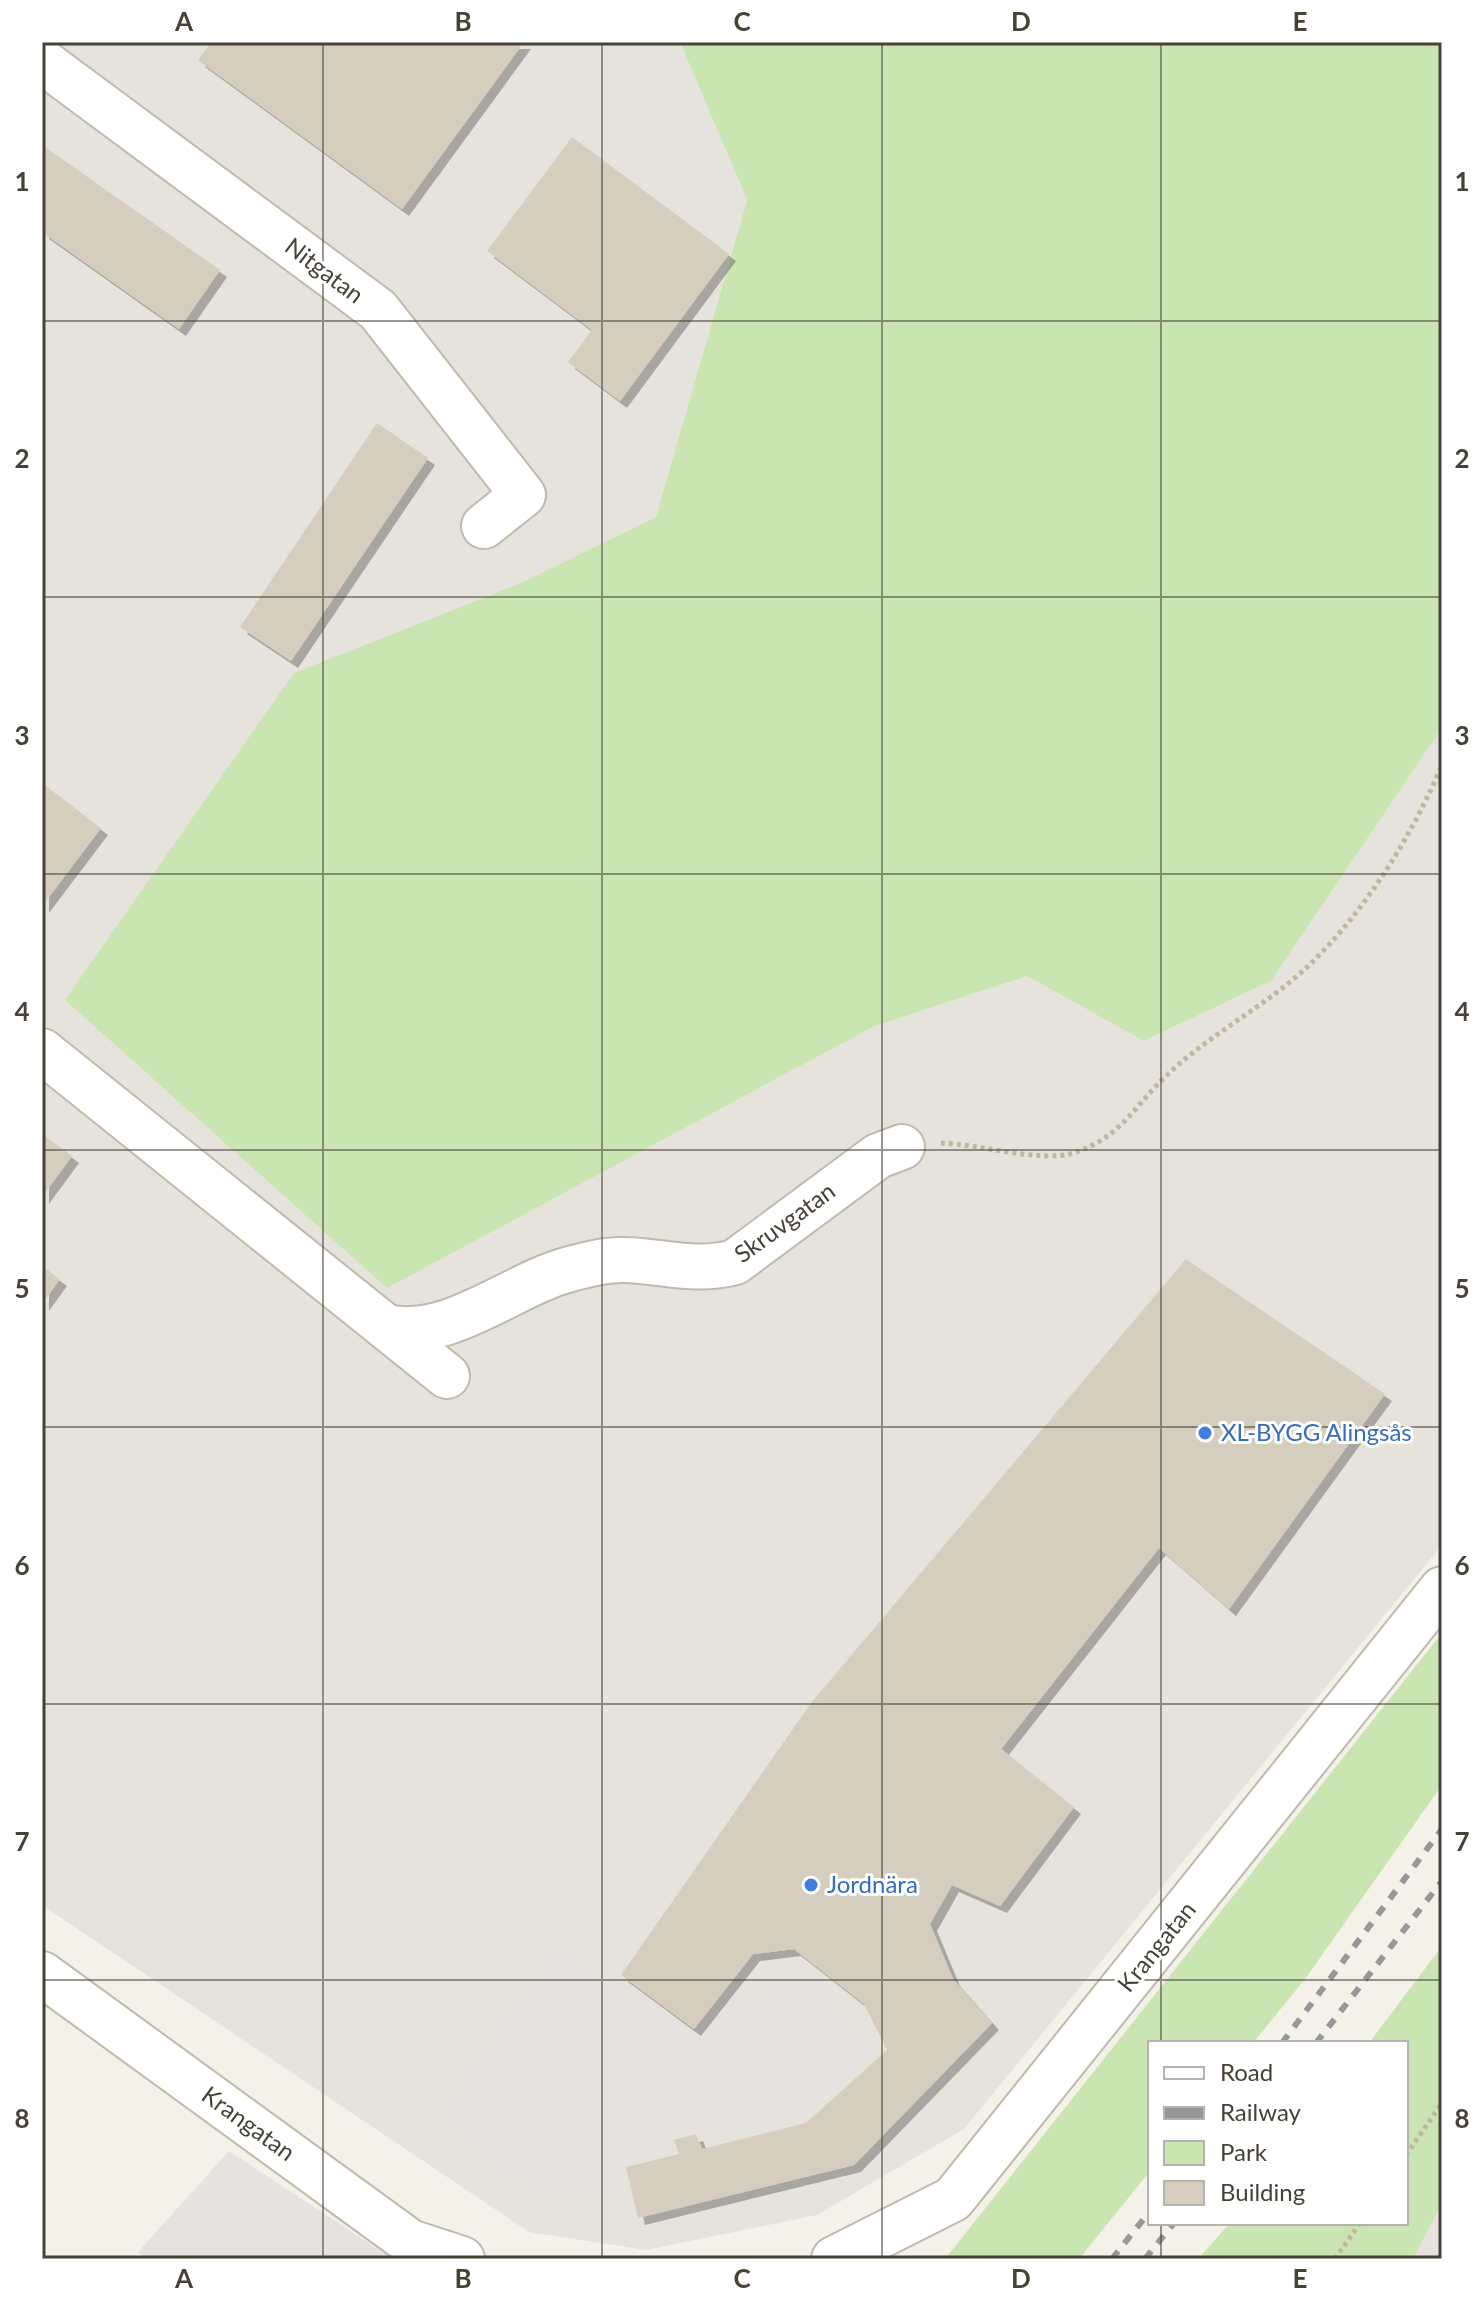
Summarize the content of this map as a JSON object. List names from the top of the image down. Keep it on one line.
{"streets":{"street":["Nitgatan","Skruvgatan","Krangatan"]},"places":["XL-BYGG Alingsås","Jordnära"],"legend":["Road","Railway","Park","Building"],"grid":{"columns":["A","B","C","D","E"],"rows":["1","2","3","4","5","6","7","8"]}}
